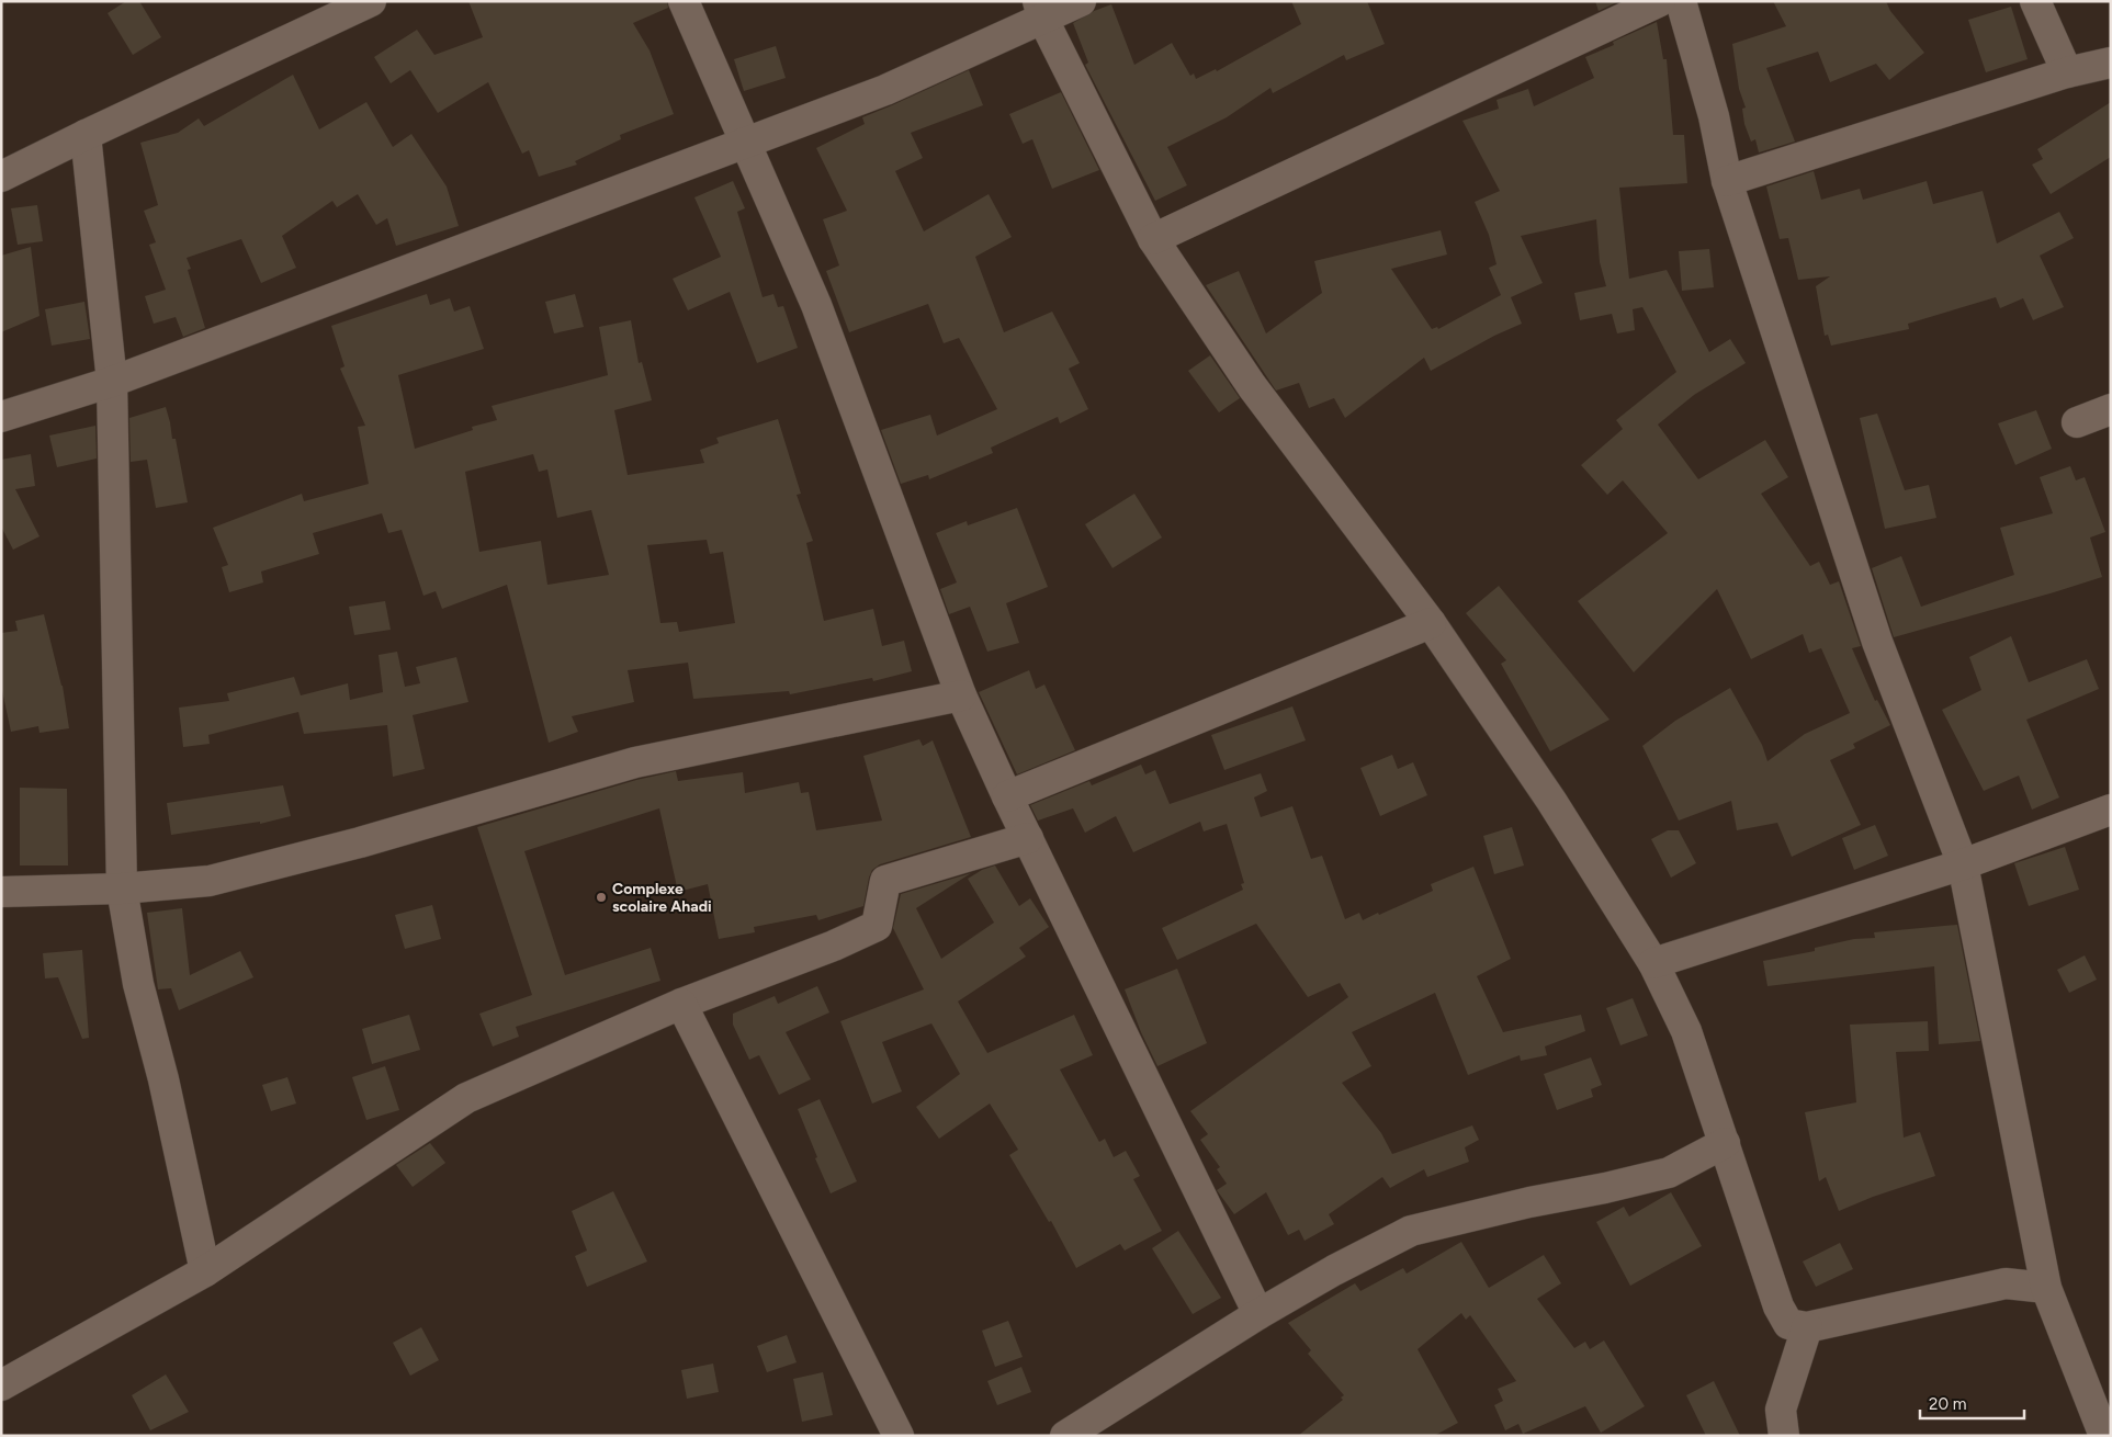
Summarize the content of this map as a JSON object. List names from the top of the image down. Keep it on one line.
{"places":["Complexe scolaire Ahadi"],"scale_bar":"20 m"}
